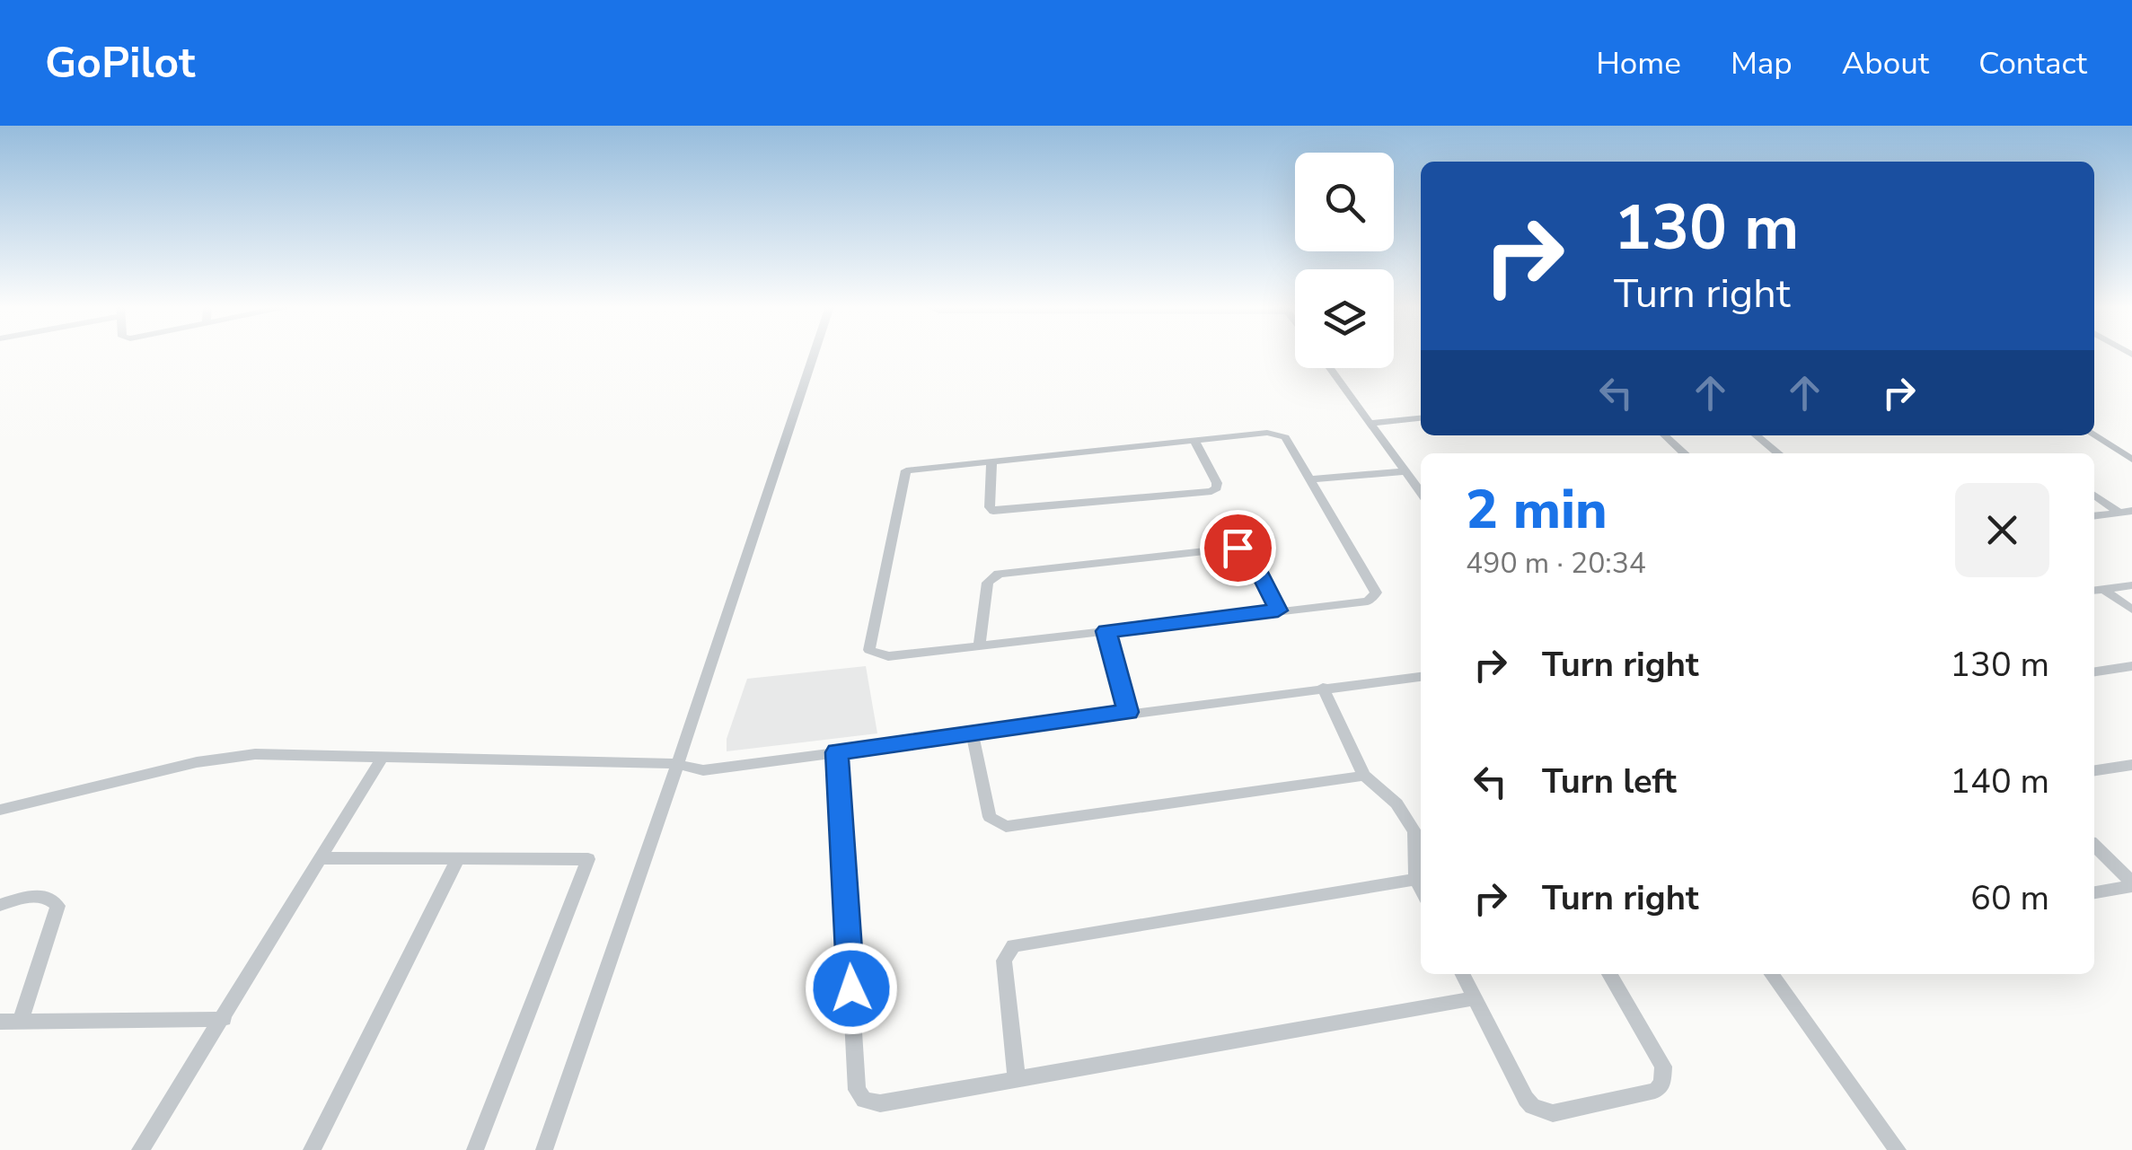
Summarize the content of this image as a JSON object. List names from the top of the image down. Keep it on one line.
{"page":{"header":"GoPilot","nav":["Home","Map","About","Contact"],"turn":["130 m","Turn right"],"heading":["2 min","490 m · 20:34"],"list":[{"name":"Turn right","value":"130 m"},{"name":"Turn left","value":"140 m"},{"name":"Turn right","value":"60 m"}]}}
